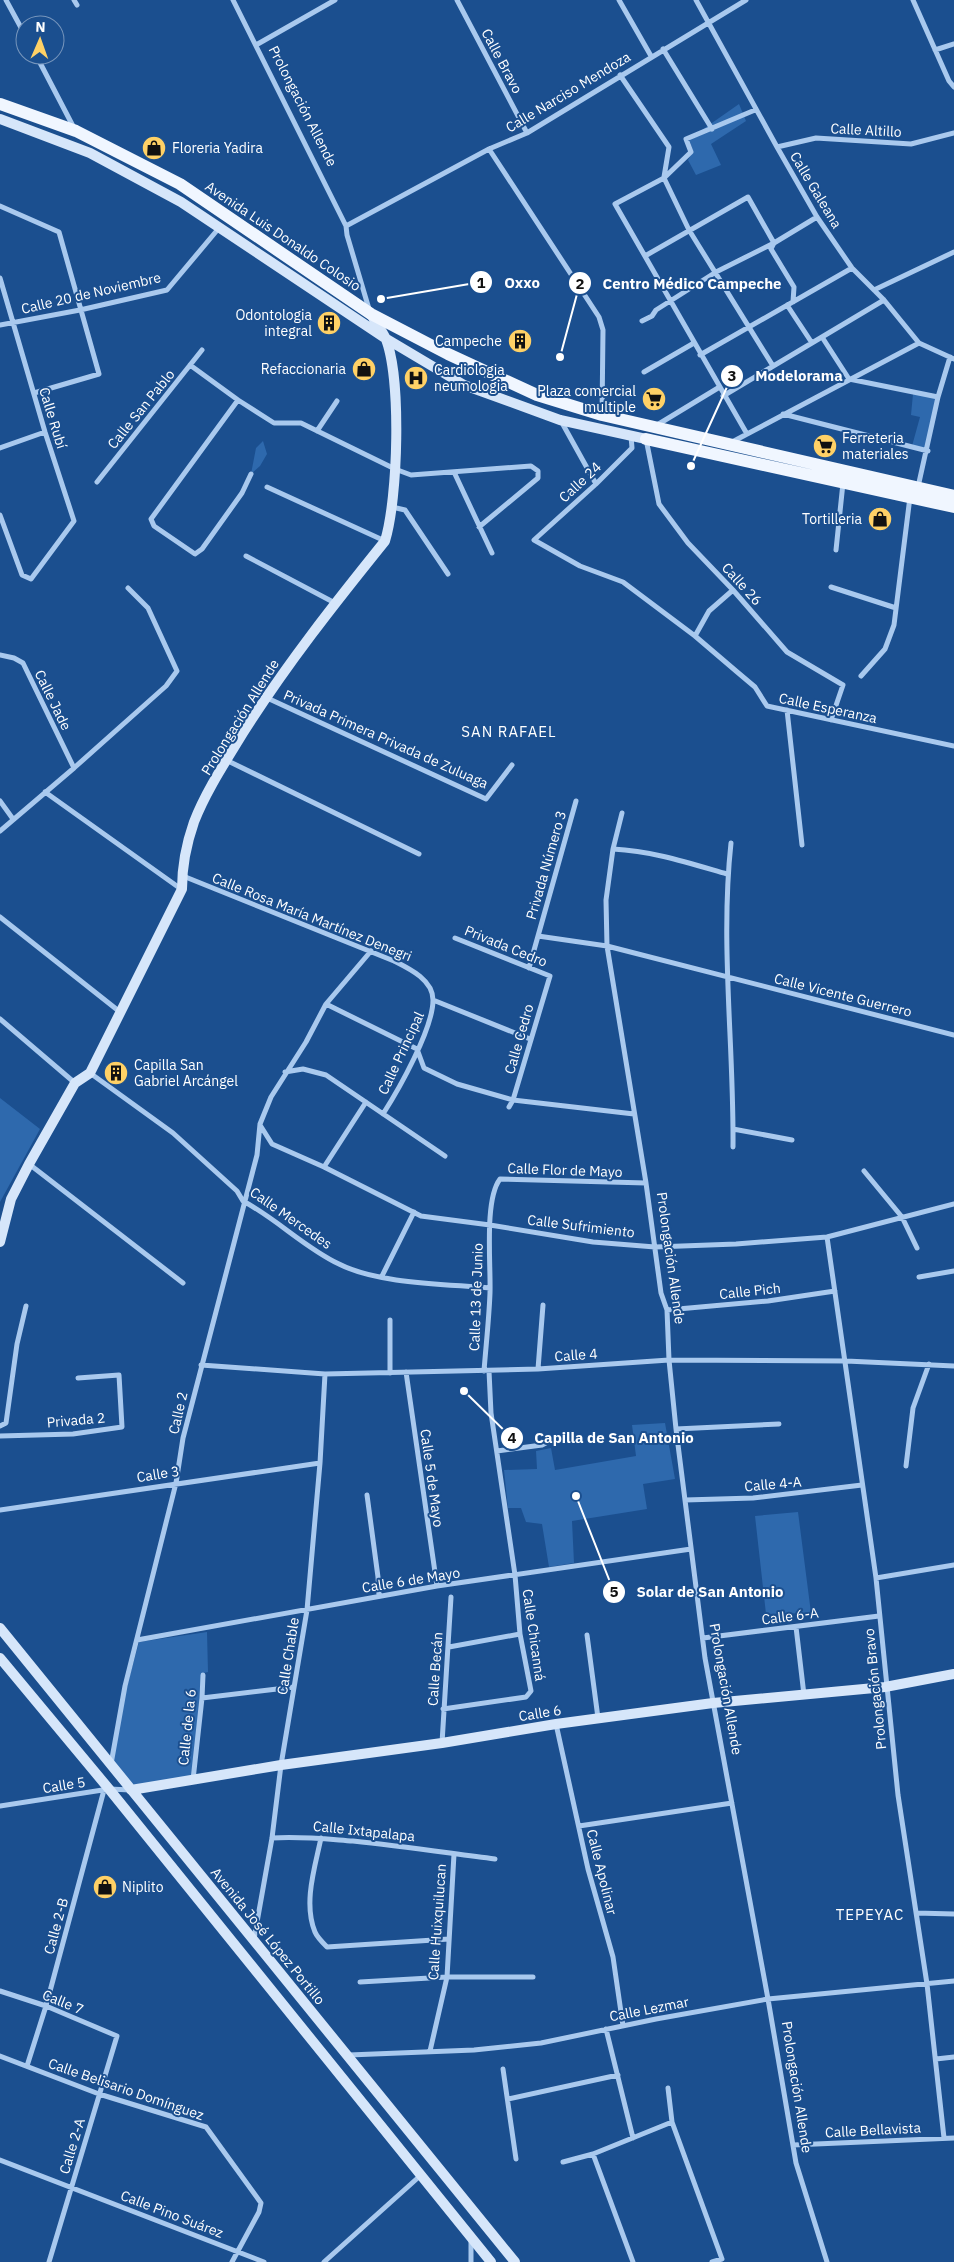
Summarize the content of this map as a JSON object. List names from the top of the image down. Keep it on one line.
{"streets":{"main road":["Prolongación Allende","Avenida Luis Donaldo Colosio","Calle 6","Avenida José López Portillo"],"street":["Calle Bravo","Calle Narciso Mendoza","Calle Altillo","Calle Galeana","Calle 20 de Noviembre","Calle San Pablo","Calle Rubí","Calle 24","Calle 26","Calle Jade","Calle Esperanza","Privada Primera Privada de Zuluaga","Privada Número 3","Calle Rosa María Martínez Denegri","Privada Cedro","Calle Vicente Guerrero","Calle Cedro","Calle Principal","Calle Flor de Mayo","Calle Mercedes","Calle Sufrimiento","Calle Pich","Calle 13 de Junio","Calle 4","Calle 2","Privada 2","Calle 3","Calle 5 de Mayo","Calle 4-A","Calle 6 de Mayo","Calle 6-A","Calle Chicanná","Calle Chable","Calle Becán","Prolongación Bravo","Calle de la 6","Calle 5","Calle Ixtapalapa","Calle Apolinar","Calle Huixquilucan","Calle 2-B","Calle 7","Calle Lezmar","Calle Belisario Domínguez","Calle Bellavista","Calle 2-A","Calle Pino Suárez"]},"crossings":[["Calle Bravo","Calle Narciso Mendoza"],["Calle Narciso Mendoza","Prolongación Allende"],["Calle Narciso Mendoza","Calle Galeana"],["Prolongación Allende","Avenida Luis Donaldo Colosio"],["Prolongación Allende","Privada Primera Privada de Zuluaga"],["Prolongación Allende","Calle Rosa María Martínez Denegri"],["Prolongación Allende","Calle Vicente Guerrero"],["Prolongación Allende","Calle Flor de Mayo"],["Prolongación Allende","Calle Mercedes"],["Prolongación Allende","Calle Sufrimiento"],["Prolongación Allende","Calle Pich"],["Prolongación Allende","Calle 4"],["Prolongación Allende","Calle 4-A"],["Prolongación Allende","Calle 6 de Mayo"],["Prolongación Allende","Calle 6-A"],["Prolongación Allende","Calle 6"],["Prolongación Allende","Calle Lezmar"],["Prolongación Allende","Calle Bellavista"],["Calle Altillo","Calle Galeana"],["Avenida Luis Donaldo Colosio","Calle 20 de Noviembre"],["Avenida Luis Donaldo Colosio","Calle 24"],["Avenida Luis Donaldo Colosio","Calle 26"],["Calle 20 de Noviembre","Calle Rubí"],["Calle 24","Calle Esperanza"],["Calle 26","Calle Esperanza"],["Privada Número 3","Privada Cedro"],["Privada Número 3","Calle Vicente Guerrero"],["Calle Rosa María Martínez Denegri","Calle Principal"],["Calle Rosa María Martínez Denegri","Calle 2"],["Privada Cedro","Calle Cedro"],["Calle Principal","Calle Sufrimiento"],["Calle Principal","Calle 2"],["Calle Flor de Mayo","Calle Sufrimiento"],["Calle Flor de Mayo","Calle 13 de Junio"],["Calle Mercedes","Calle 13 de Junio"],["Calle Mercedes","Calle 2"],["Calle Sufrimiento","Calle 13 de Junio"],["Calle Sufrimiento","Calle 2"],["Calle Sufrimiento","Prolongación Bravo"],["Calle Pich","Prolongación Bravo"],["Calle 13 de Junio","Calle 4"],["Calle 13 de Junio","Calle 6 de Mayo"],["Calle 13 de Junio","Calle Chicanná"],["Calle 4","Calle 2"],["Calle 4","Calle 5 de Mayo"],["Calle 4","Calle Chable"],["Calle 4","Prolongación Bravo"],["Calle 2","Calle 3"],["Calle 2","Calle 6 de Mayo"],["Calle 2","Avenida José López Portillo"],["Calle 3","Calle Chable"],["Calle 5 de Mayo","Calle 6 de Mayo"],["Calle 4-A","Prolongación Bravo"],["Calle 6 de Mayo","Calle Chicanná"],["Calle 6 de Mayo","Calle Chable"],["Calle 6-A","Prolongación Bravo"],["Calle Chicanná","Calle Becán"],["Calle Chable","Calle 6"],["Calle Chable","Calle Ixtapalapa"],["Calle Chable","Avenida José López Portillo"],["Calle Becán","Calle 6"],["Prolongación Bravo","Calle 6"],["Prolongación Bravo","Calle Lezmar"],["Prolongación Bravo","Calle Bellavista"],["Calle 6","Calle de la 6"],["Calle 6","Calle 5"],["Calle 6","Calle Apolinar"],["Calle 6","Avenida José López Portillo"],["Calle 5","Calle 2-B"],["Calle 5","Avenida José López Portillo"],["Calle Ixtapalapa","Calle Huixquilucan"],["Calle Apolinar","Calle Lezmar"],["Calle Huixquilucan","Calle Lezmar"],["Calle 2-B","Calle 7"],["Calle 2-B","Calle Belisario Domínguez"],["Avenida José López Portillo","Calle Lezmar"],["Calle 7","Calle 2-A"],["Calle Belisario Domínguez","Calle 2-A"],["Calle Belisario Domínguez","Calle Pino Suárez"],["Calle 2-A","Calle Pino Suárez"]],"districts":["SAN RAFAEL","TEPEYAC"],"places":{"shop":["Floreria Yadira","Refaccionaria","Tortilleria","Niplito"],"other":["Oxxo","Centro Médico Campeche","Modelorama","Capilla de San Antonio","Solar de San Antonio"],"building":["Odontologia integral","Campeche","Capilla San Gabriel Arcángel"],"hospital":["Cardiologia neumologia"],"supermarket":["Plaza comercial multiple","Ferreteria materiales"]},"north":"top"}
